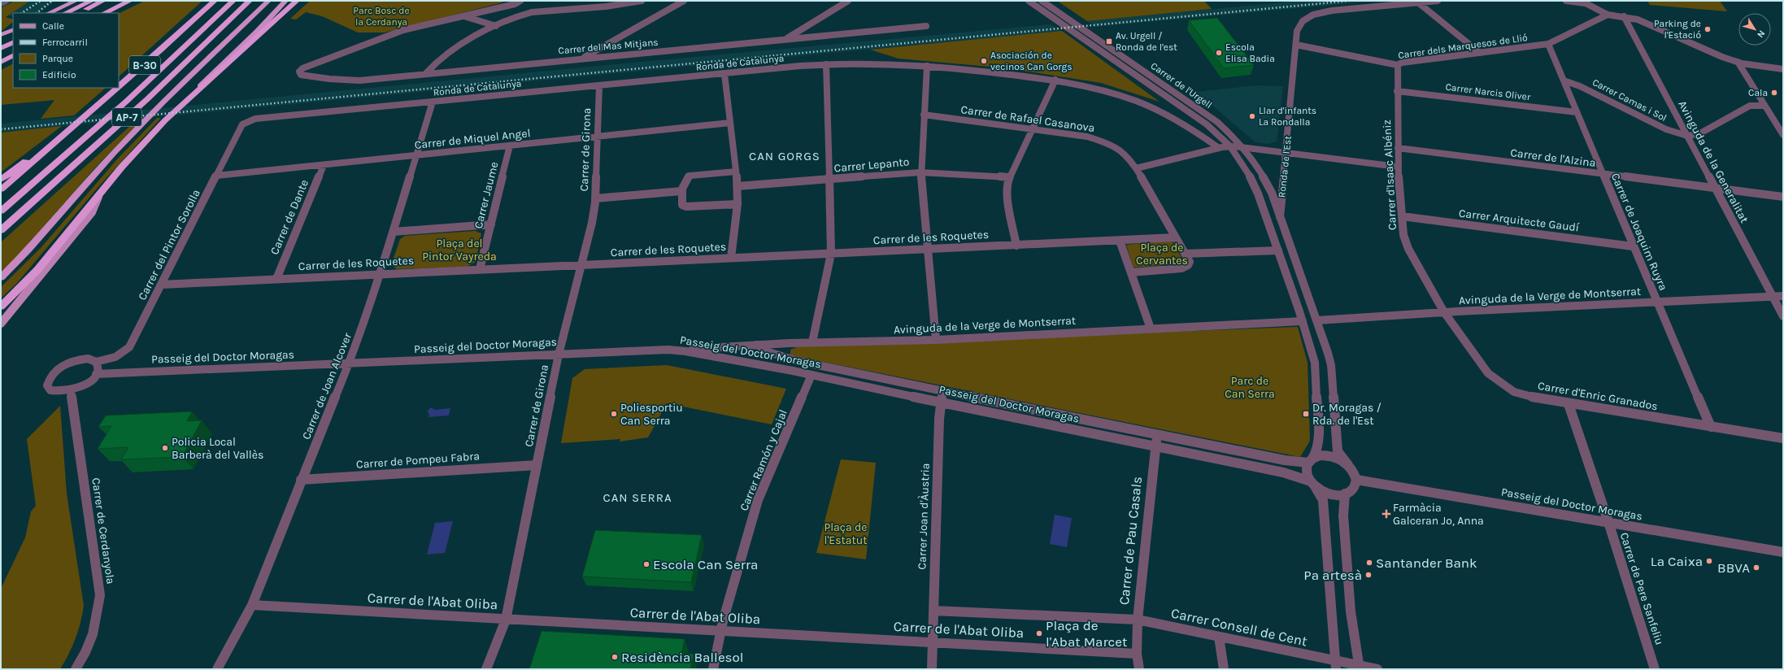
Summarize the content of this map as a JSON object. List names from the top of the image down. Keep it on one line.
{"streets":{"highway":["B-30","AP-7"],"street":["Carrer del Mas Mitjans","Carrer dels Marquesos de Llió","Ronda de Catalunya","Carrer de l'Urgell","Carrer Narcis Oliver","Carrer Camas i Sol","Carrer de Rafael Casanova","Carrer de Miquel Angel","Carrer de Girona","Carrer de l'Alzina","Avinguda de la Generalitat","Carrer Lepanto","Ronda de l'Est","Carrer d'Isaac Albéniz","Carrer Jaume","Carrer de Dante","Carrer Arquitecte Gaudí","Carrer de Joaquim Ruyra","Carrer de les Roquetes","Carrer del Pintor Sorolla","Avinguda de la Verge de Montserrat","Passeig del Doctor Moragas","Carrer de Joan Alcover","Carrer d'Enric Granados","Carrer de Pompeu Fabra","Carrer Ramón y Cajal","Carrer Joan d'Àustria","Carrer de Cerdanyola","Carrer de Pau Casals","Carrer de Pere Sanfeliu","Carrer de l'Abat Oliba","Carrer Consell de Cent"]},"crossings":[["Carrer dels Marquesos de Llió","Ronda de l'Est"],["Carrer dels Marquesos de Llió","Carrer d'Isaac Albéniz"],["Carrer dels Marquesos de Llió","Carrer de Joaquim Ruyra"],["Ronda de Catalunya","Carrer de Girona"],["Ronda de Catalunya","Carrer del Pintor Sorolla"],["Ronda de Catalunya","Carrer de Joan Alcover"],["Carrer de l'Urgell","Ronda de l'Est"],["Carrer Narcis Oliver","Carrer d'Isaac Albéniz"],["Carrer Narcis Oliver","Carrer de Joaquim Ruyra"],["Carrer Camas i Sol","Avinguda de la Generalitat"],["Carrer Camas i Sol","Carrer de Joaquim Ruyra"],["Carrer de Rafael Casanova","Carrer de les Roquetes"],["Carrer de Miquel Angel","Carrer de Girona"],["Carrer de Miquel Angel","Carrer Jaume"],["Carrer de Miquel Angel","Carrer de Dante"],["Carrer de Miquel Angel","Carrer del Pintor Sorolla"],["Carrer de Miquel Angel","Carrer de Joan Alcover"],["Carrer de Girona","Carrer de les Roquetes"],["Carrer de Girona","Passeig del Doctor Moragas"],["Carrer de Girona","Carrer de Pompeu Fabra"],["Carrer de Girona","Carrer de l'Abat Oliba"],["Carrer de l'Alzina","Avinguda de la Generalitat"],["Carrer de l'Alzina","Carrer d'Isaac Albéniz"],["Carrer de l'Alzina","Carrer de Joaquim Ruyra"],["Avinguda de la Generalitat","Avinguda de la Verge de Montserrat"],["Ronda de l'Est","Avinguda de la Verge de Montserrat"],["Ronda de l'Est","Passeig del Doctor Moragas"],["Carrer d'Isaac Albéniz","Carrer Arquitecte Gaudí"],["Carrer d'Isaac Albéniz","Avinguda de la Verge de Montserrat"],["Carrer d'Isaac Albéniz","Carrer d'Enric Granados"],["Carrer Jaume","Carrer de les Roquetes"],["Carrer de Dante","Carrer de les Roquetes"],["Carrer Arquitecte Gaudí","Carrer de Joaquim Ruyra"],["Carrer de Joaquim Ruyra","Avinguda de la Verge de Montserrat"],["Carrer de Joaquim Ruyra","Carrer d'Enric Granados"],["Carrer de les Roquetes","Carrer del Pintor Sorolla"],["Carrer de les Roquetes","Carrer de Joan Alcover"],["Avinguda de la Verge de Montserrat","Passeig del Doctor Moragas"],["Avinguda de la Verge de Montserrat","Carrer d'Enric Granados"],["Passeig del Doctor Moragas","Carrer de Joan Alcover"],["Passeig del Doctor Moragas","Carrer Ramón y Cajal"],["Passeig del Doctor Moragas","Carrer Joan d'Àustria"],["Passeig del Doctor Moragas","Carrer de Pau Casals"],["Passeig del Doctor Moragas","Carrer de Pere Sanfeliu"],["Carrer de Joan Alcover","Carrer de Pompeu Fabra"],["Carrer de Joan Alcover","Carrer de l'Abat Oliba"],["Carrer d'Enric Granados","Carrer de Pere Sanfeliu"],["Carrer Ramón y Cajal","Carrer de l'Abat Oliba"],["Carrer Joan d'Àustria","Carrer de l'Abat Oliba"],["Carrer de Pau Casals","Carrer de l'Abat Oliba"],["Carrer de Pau Casals","Carrer Consell de Cent"],["Carrer de l'Abat Oliba","Carrer Consell de Cent"]],"districts":["CAN GORGS","CAN SERRA"],"parks":["Parc Bosc de la Cerdanya","Plaça del Pintor Vayreda","Plaça de Cervantes","Parc de Can Serra","Plaça de l'Estatut"],"places":{"other":["Parking de l'Estació","Escola Elisa Badia","Asociación de vecinos Can Gorgs","Cala","Llar d'infants La Rondalla","Poliesportiu Can Serra","Policia Local Barberà del Vallès","La Caixa","Santander Bank","Escola Can Serra","BBVA","Pa artesà","Plaça de l'Abat Marcet","Residència Ballesol"],"transit":["Av. Urgell / Ronda de l'est","Dr. Moragas / Rda. de l'Est"],"health":["Farmàcia Galceran Jo, Anna"]},"legend":["Calle","Ferrocarril","Parque","Edificio"],"north":"bottom right"}
